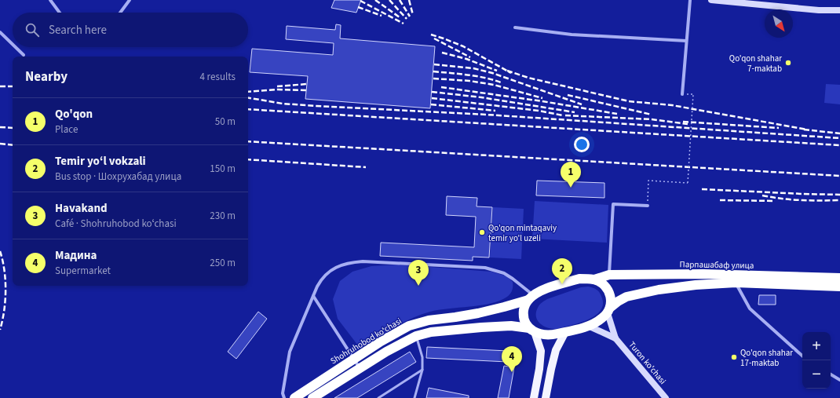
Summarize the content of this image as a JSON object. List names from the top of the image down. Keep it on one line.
{"streets":{"highway":["Парпашабаф улица","Shohruhobod koʻchasi"],"main road":["Turon ko'chasi"]},"crossings":[["Парпашабаф улица","Shohruhobod koʻchasi"],["Парпашабаф улица","Turon ko'chasi"],["Shohruhobod koʻchasi","Turon ko'chasi"]],"places":["Qo'qon shahar 7-maktab","Qo'qon mintaqaviy temir yo'l uzeli","Qo'qon shahar 17-maktab"],"north":"bottom right","page":{"search":"Search here","heading":["Nearby","4 results"],"list":[{"mark":"1","name":"Qo'qon","note":"Place","value":"50 m"},{"mark":"2","name":"Temir yo‘l vokzali","note":"Bus stop · Шохрухабад улица","value":"150 m"},{"mark":"3","name":"Havakand","note":"Café · Shohruhobod koʻchasi","value":"230 m"},{"mark":"4","name":"Мадина","note":"Supermarket","value":"250 m"}],"pins":["1","2","3","4"],"map_buttons":["+","−"]}}
